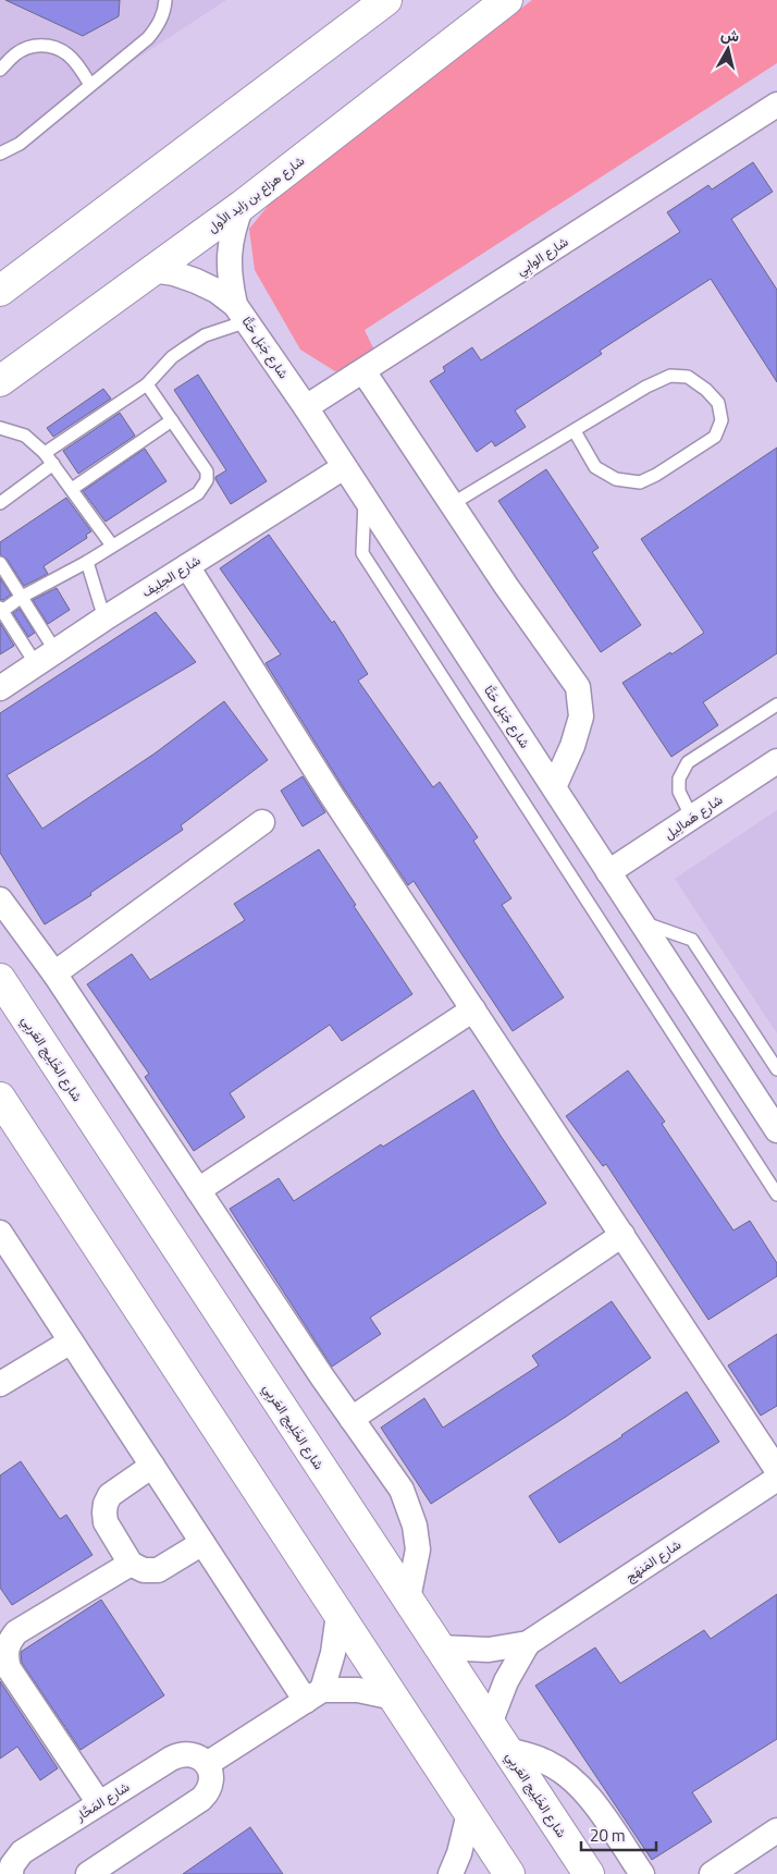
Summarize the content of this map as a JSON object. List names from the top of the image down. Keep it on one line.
{"streets":{"main road":["شارع هزاع بن زايد الأول","شارع الخَلِيج العَربِي"],"street":["شارع الوابِي","شارع جَبَل حَتَّا","شارع الحِلِيف","شارع هَمالِيل","شارع المَنهَج","شارع المَحَّار"]},"crossings":[["شارع هزاع بن زايد الأول","شارع جَبَل حَتَّا"],["شارع الوابِي","شارع جَبَل حَتَّا"],["شارع جَبَل حَتَّا","شارع الحِلِيف"],["شارع جَبَل حَتَّا","شارع هَمالِيل"],["شارع الخَلِيج العَربِي","شارع المَنهَج"]],"scale_bar":"20 m","north":"top"}
